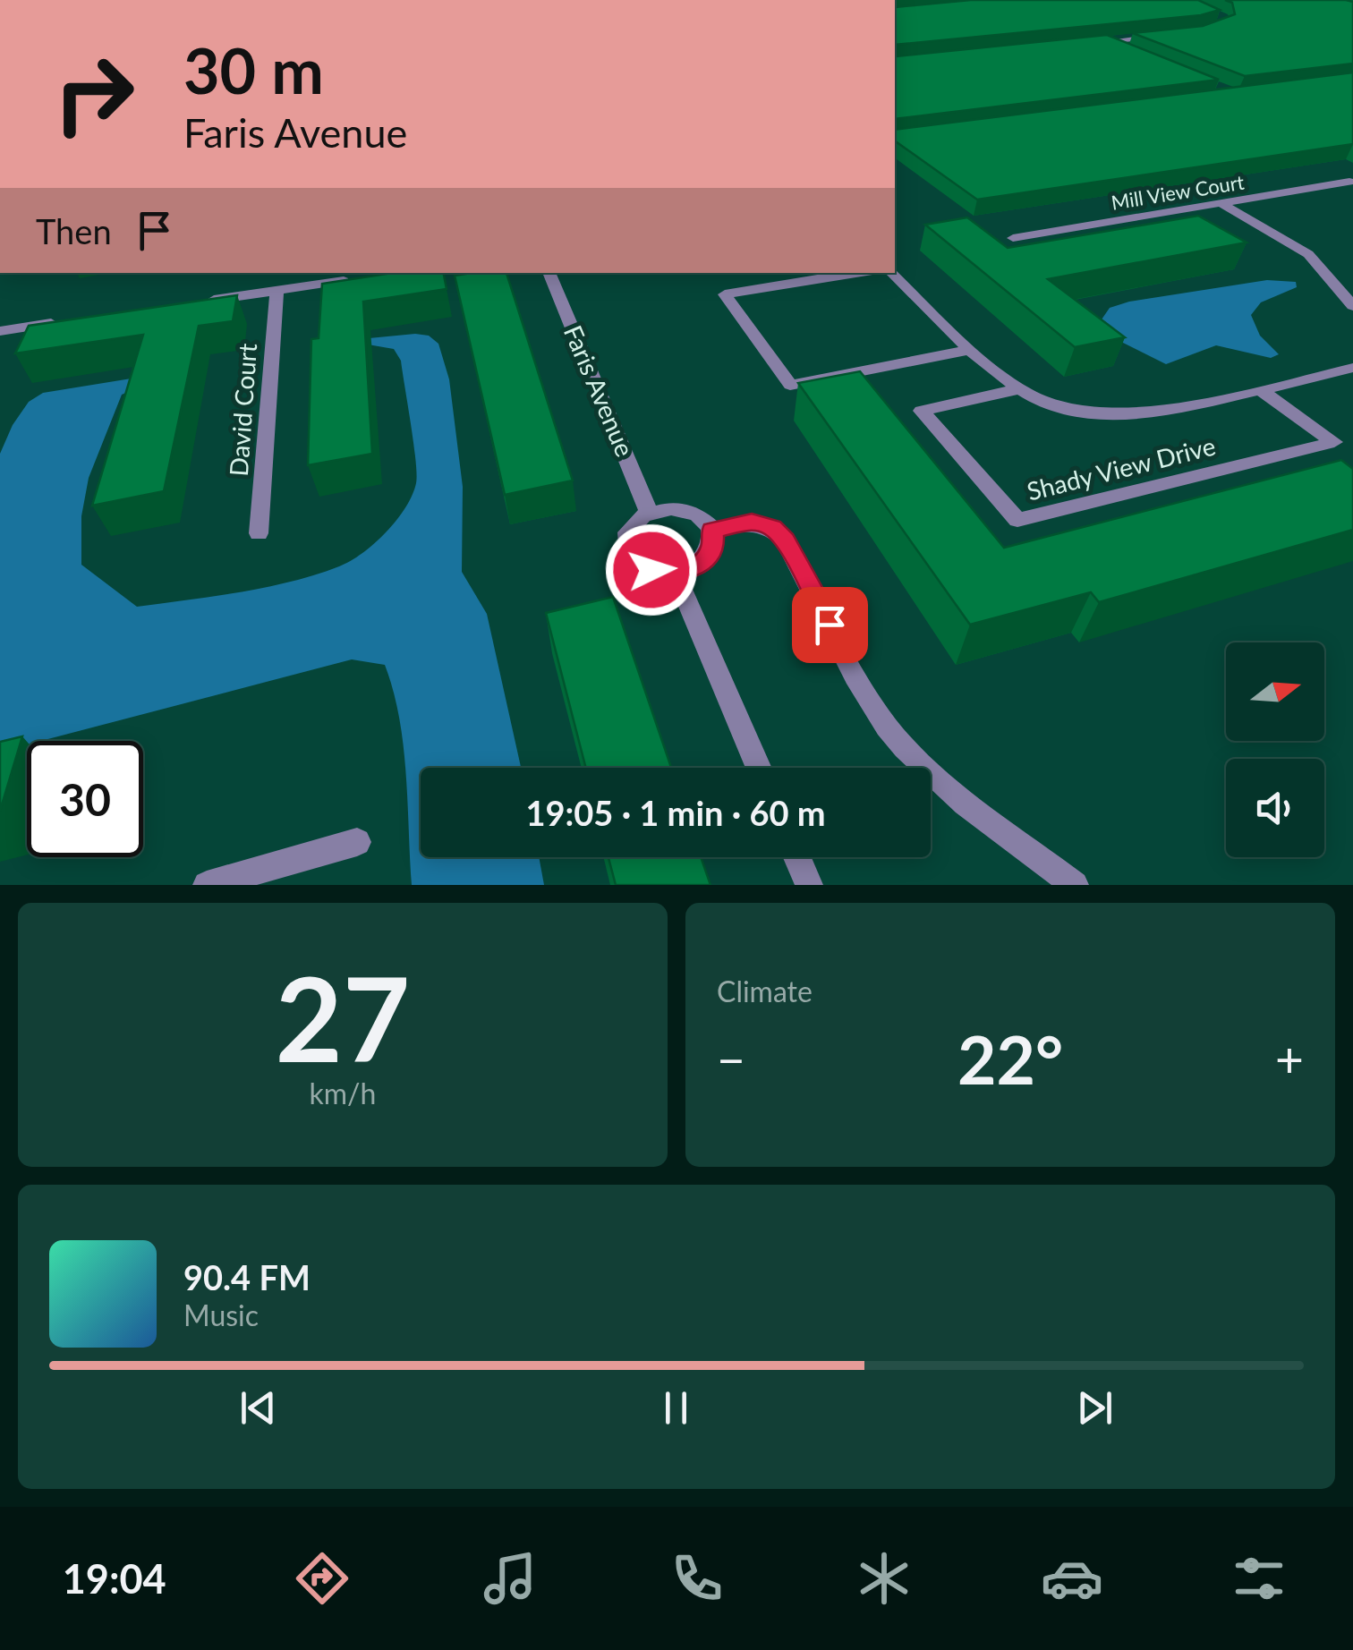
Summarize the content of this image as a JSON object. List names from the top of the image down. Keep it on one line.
{"streets":{"street":["Mill View Court","Faris Avenue","David Court","Shady View Drive"]},"north":"right","page":{"turn":["30 m","Faris Avenue"],"then":"Then","limit":"30","trip":"19:05 · 1 min · 60 m","tile":[["27","km/h"],"Climate"],"heat":["−","22°","+"],"song":["90.4 FM","Music"],"tabs":"19:04"}}
